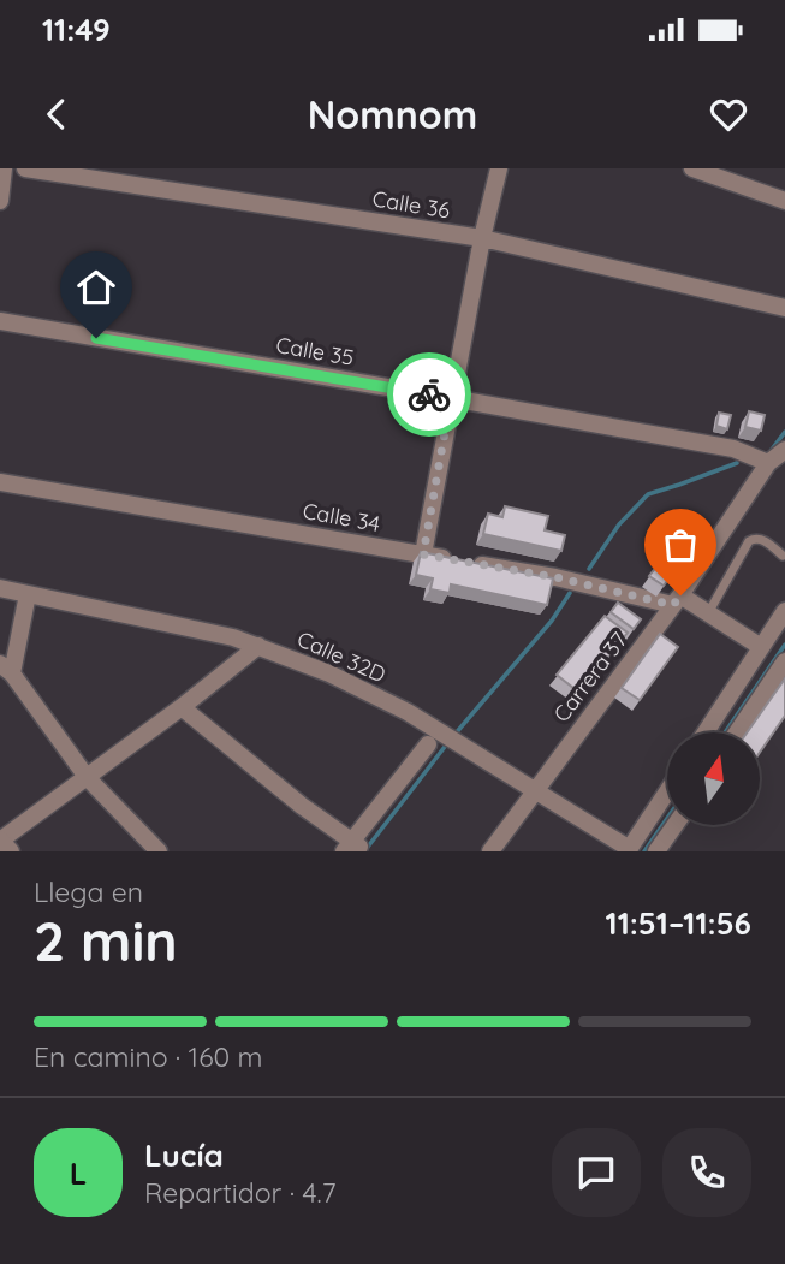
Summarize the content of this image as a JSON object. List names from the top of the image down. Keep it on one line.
{"streets":{"street":["Calle 36","Calle 35","Calle 34","Calle 32D","Carrera 37"]},"crossings":[["Calle 35","Carrera 37"],["Calle 34","Carrera 37"],["Calle 32D","Carrera 37"]],"north":"top","page":{"status":"11:49","header":"Nomnom","heading":["2 min","Llega en","11:51–11:56"],"panel":["Lucía","Repartidor · 4.7"],"bar":"En camino · 160 m","round":"L"}}
